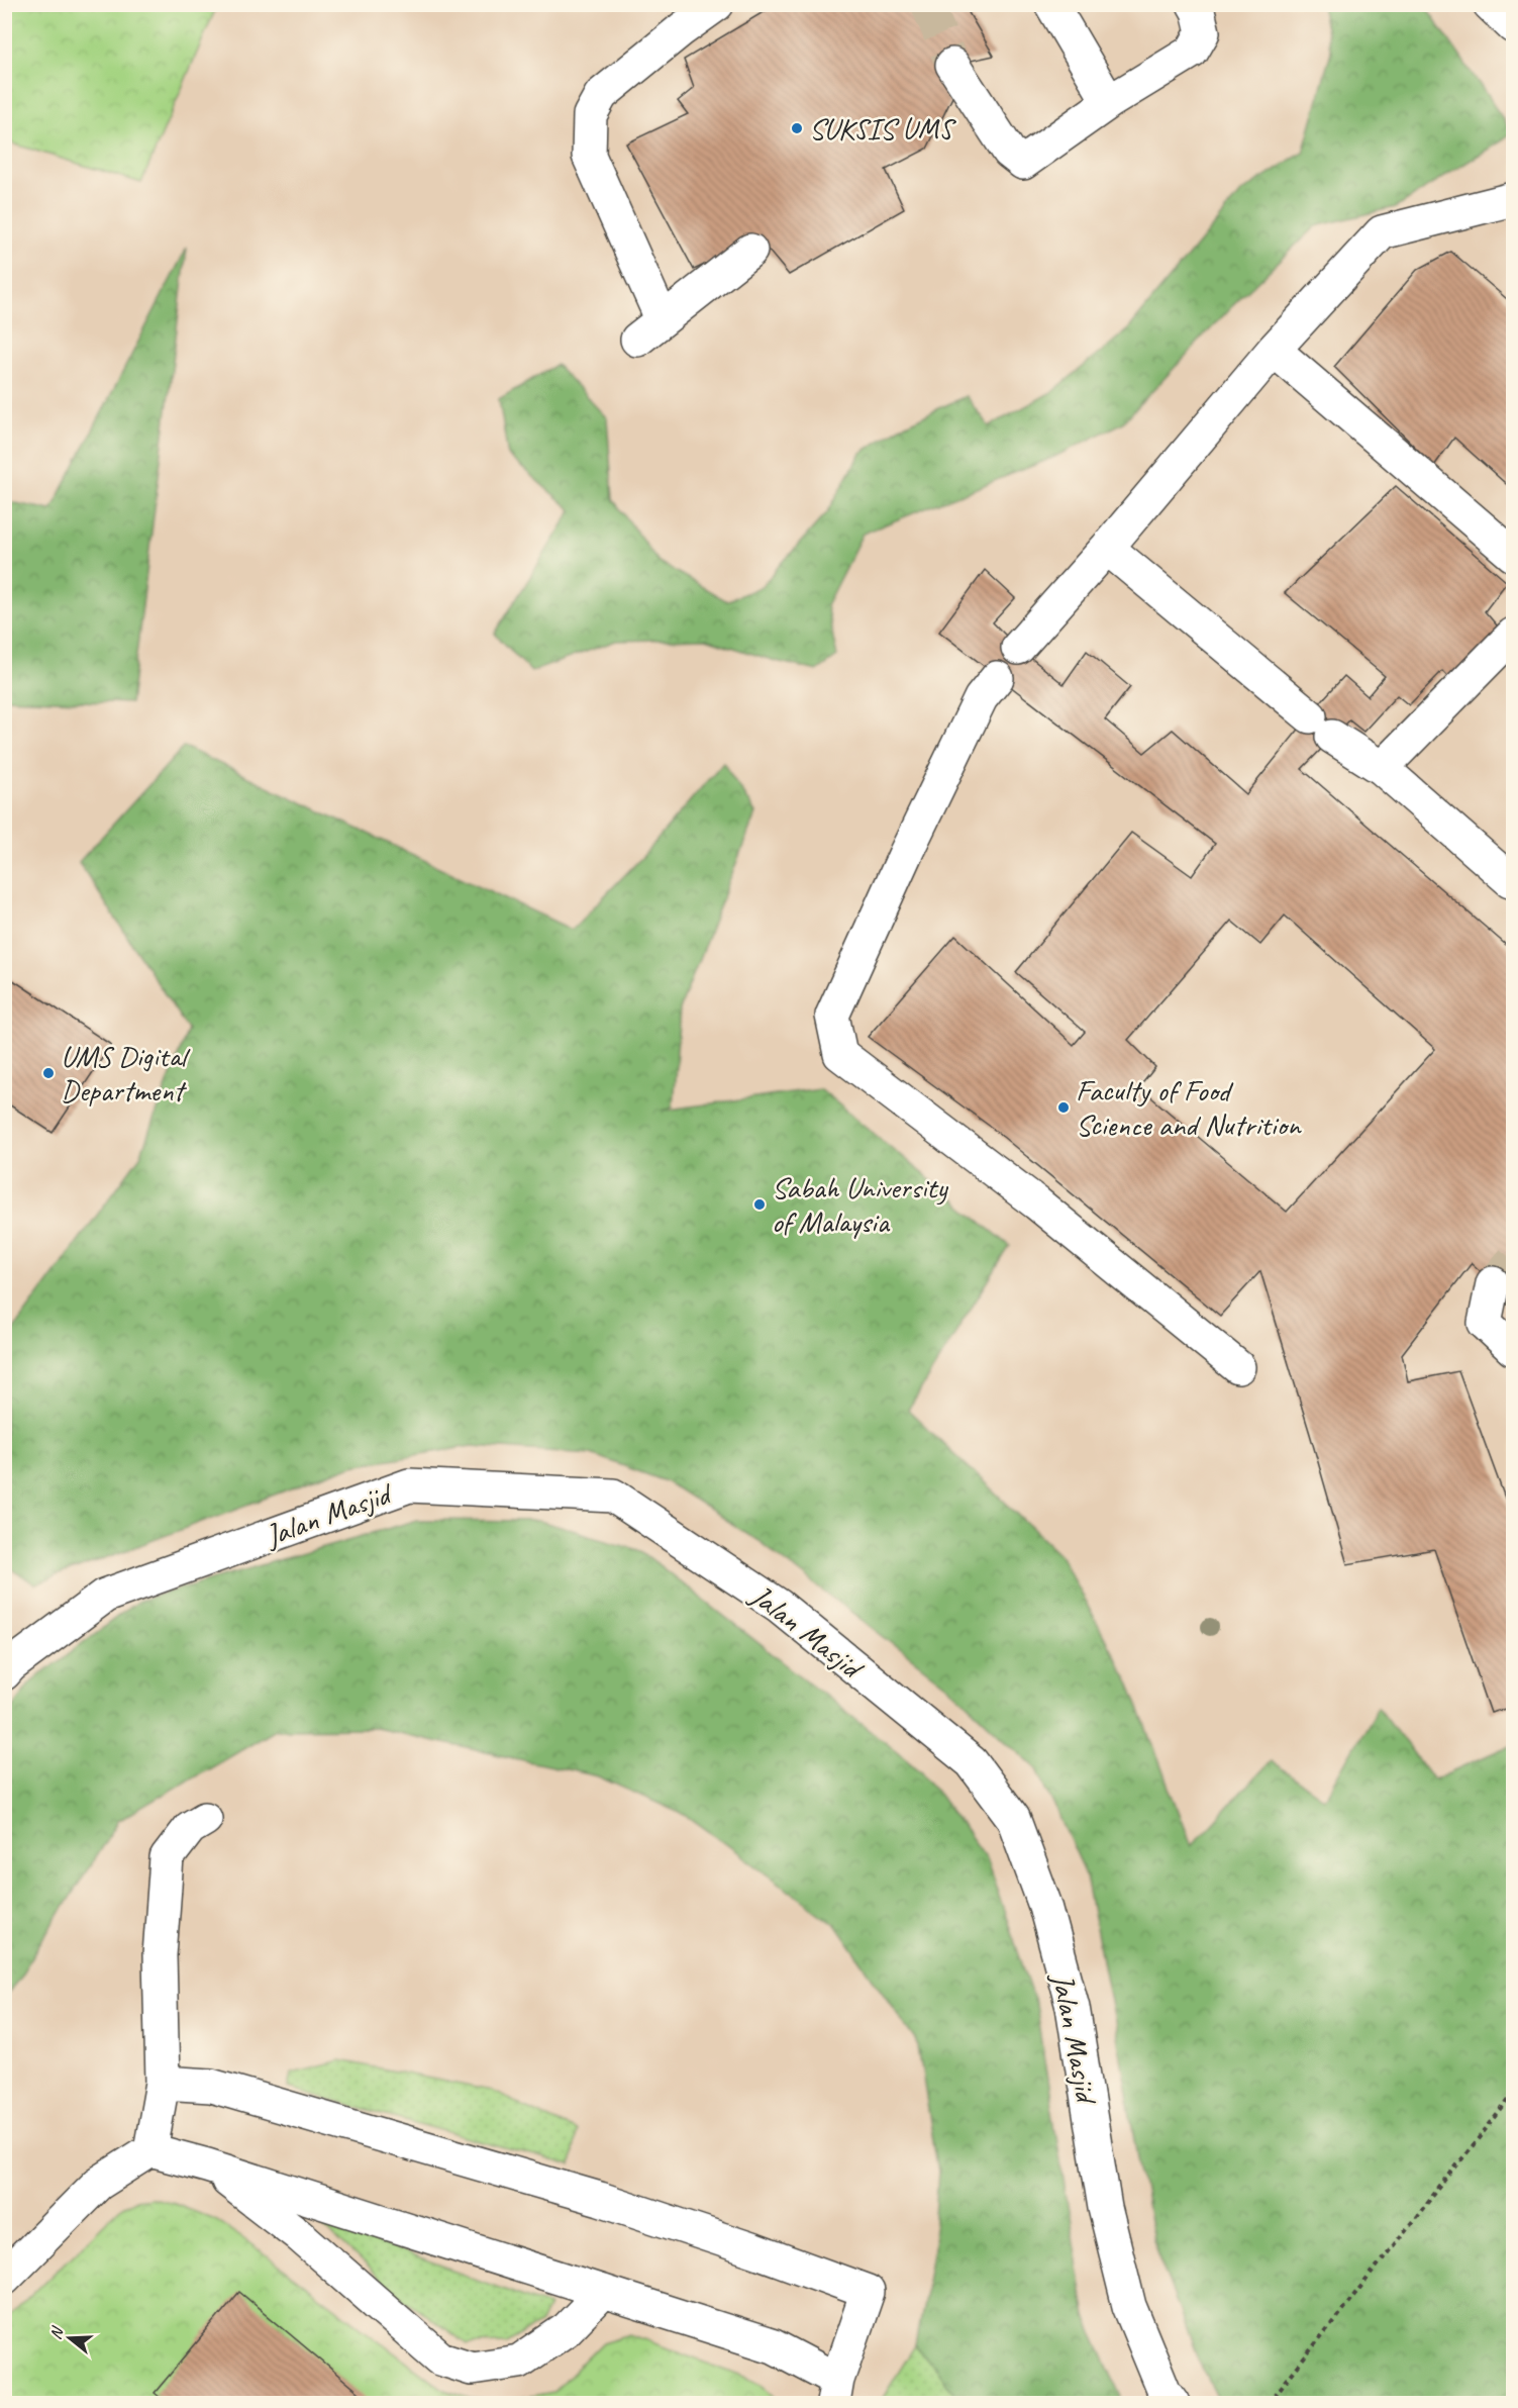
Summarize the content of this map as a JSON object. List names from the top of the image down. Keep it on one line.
{"streets":{"street":["Jalan Masjid"]},"places":["SUKSIS UMS","UMS Digital Department","Faculty of Food Science and Nutrition","Sabah University of Malaysia"],"north":"left"}
